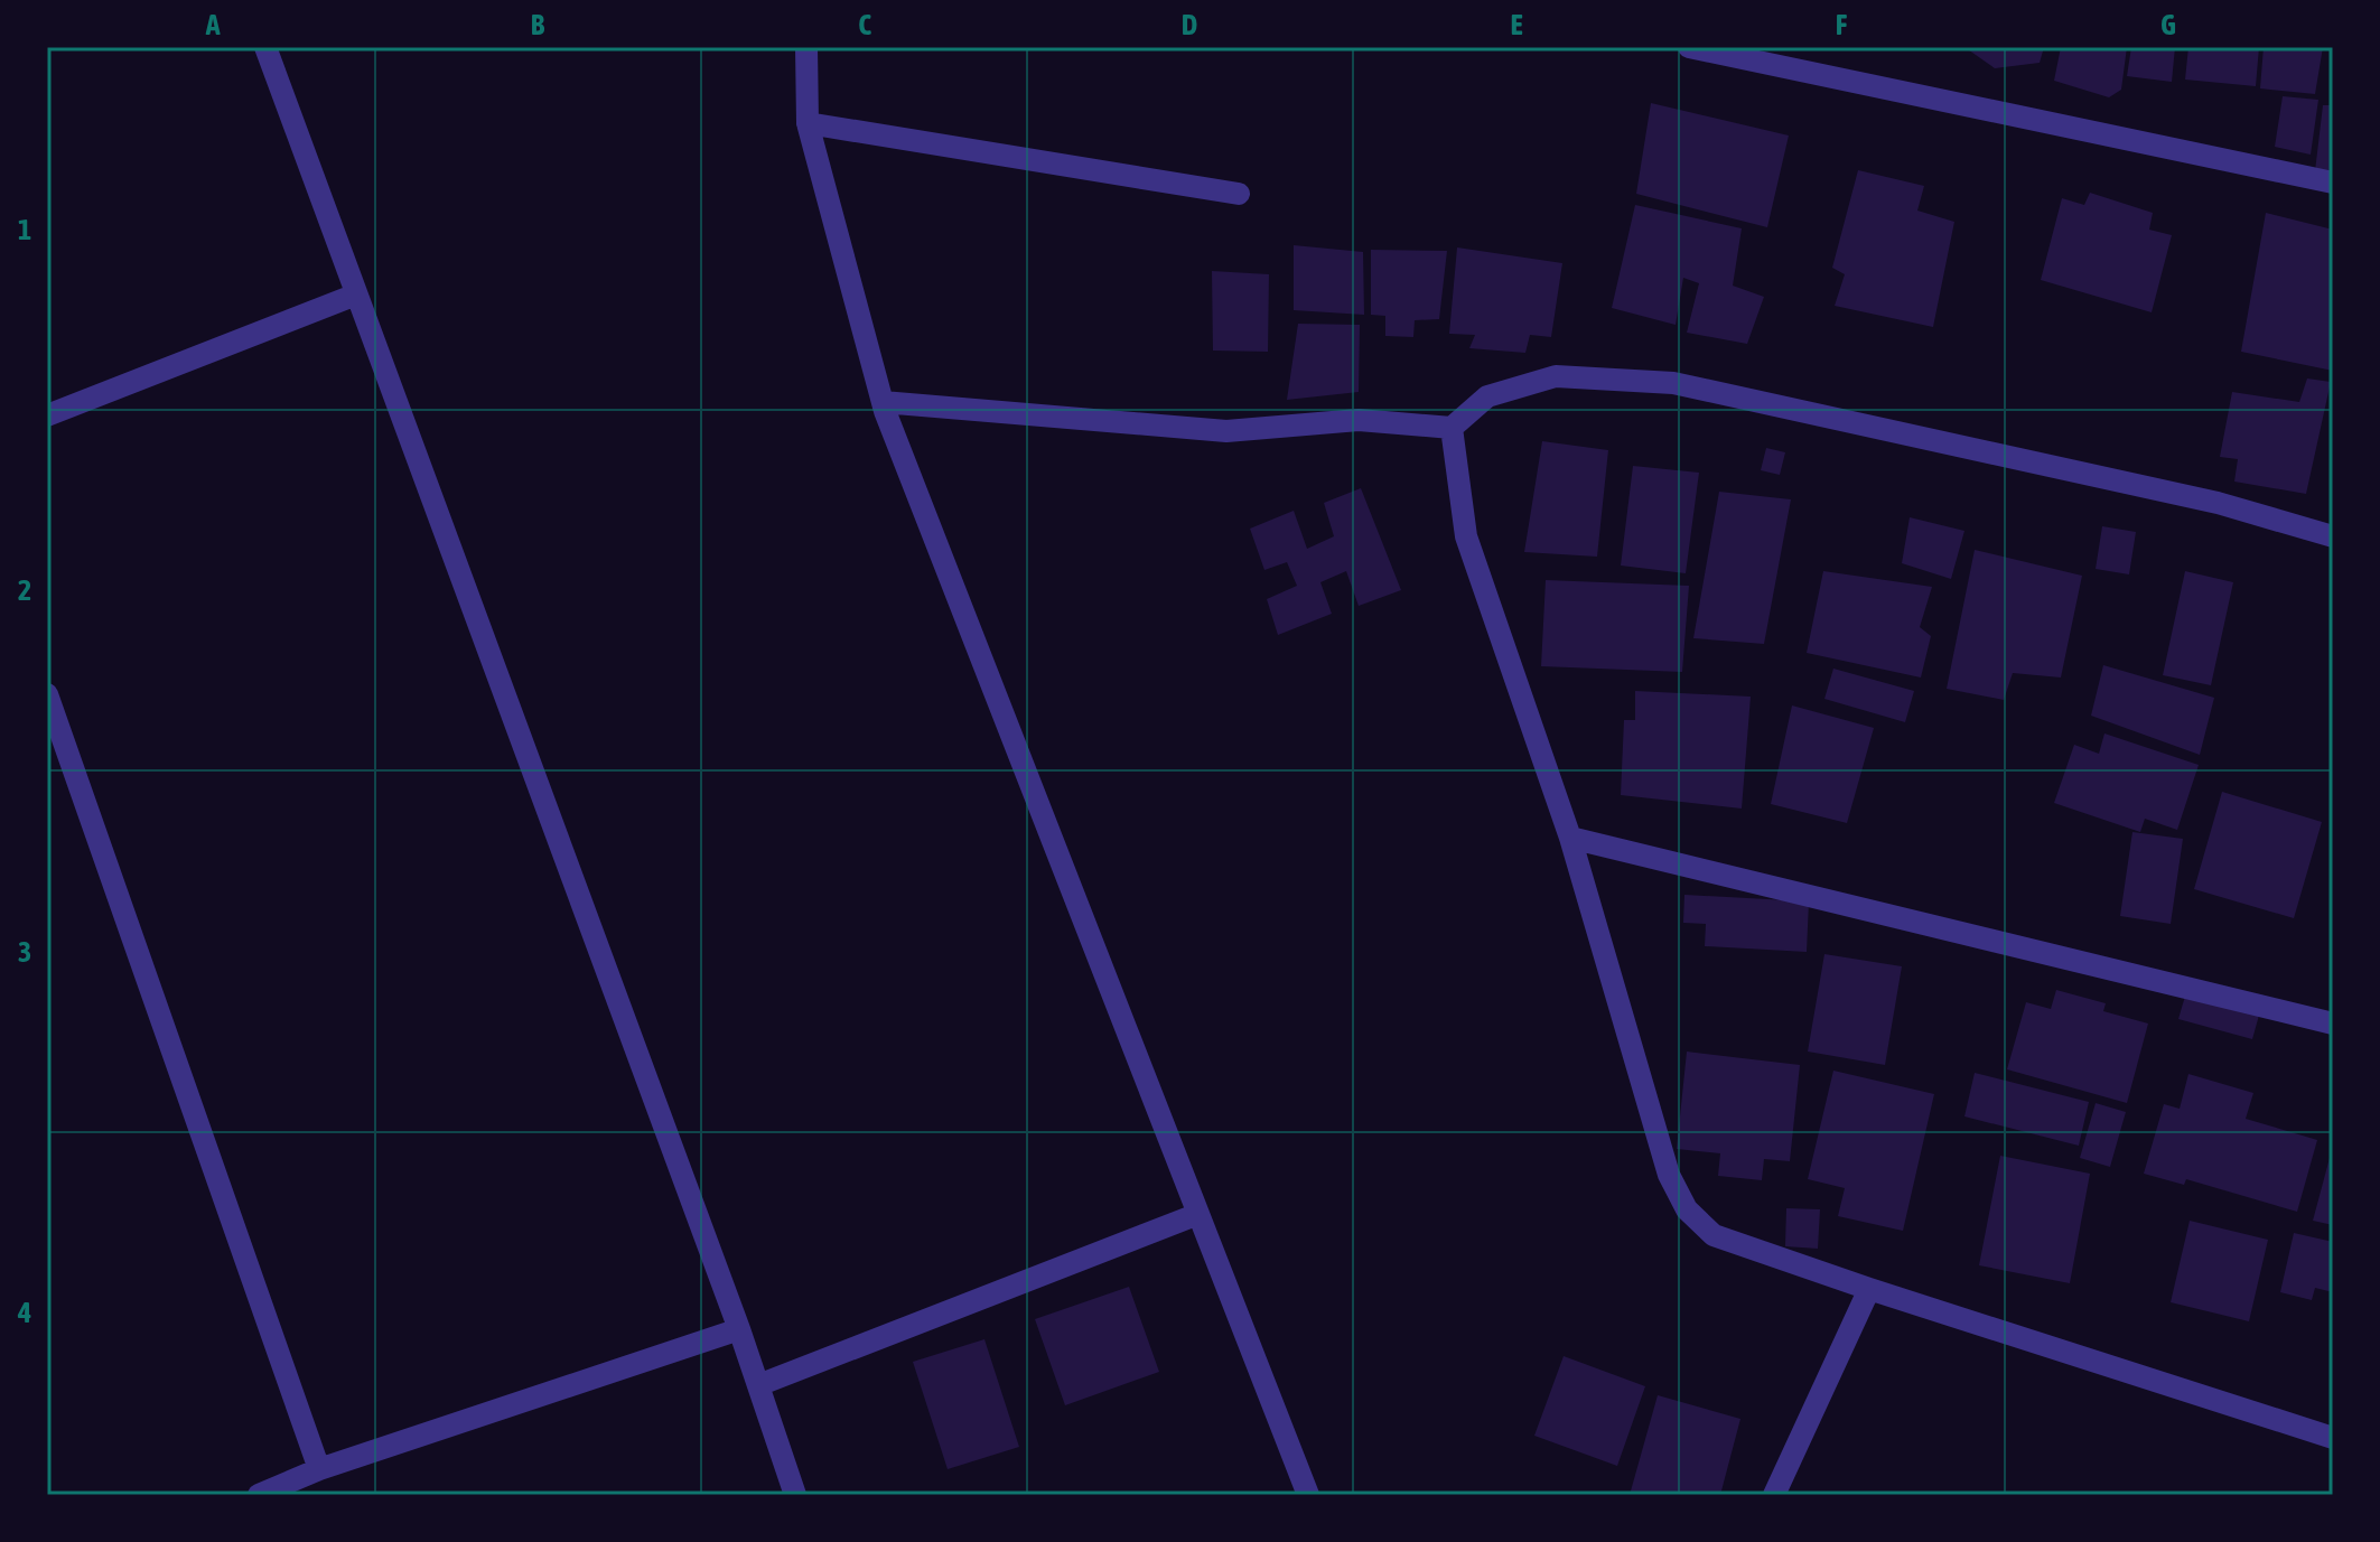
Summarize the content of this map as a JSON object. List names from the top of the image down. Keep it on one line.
{"grid":{"columns":["A","B","C","D","E","F","G"],"rows":["1","2","3","4"]}}
